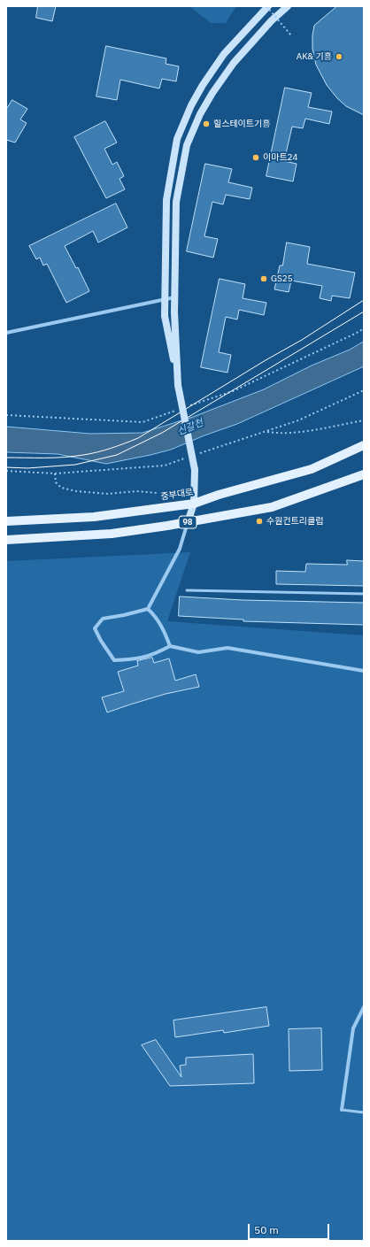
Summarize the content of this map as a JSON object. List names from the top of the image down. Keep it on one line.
{"streets":{"main road":["중부대로","98"]},"water":["신갈천"],"places":["AK& 기흥","힐스테이트기흥","이마트24","GS25","수원컨트리클럽"],"scale_bar":"50 m"}
